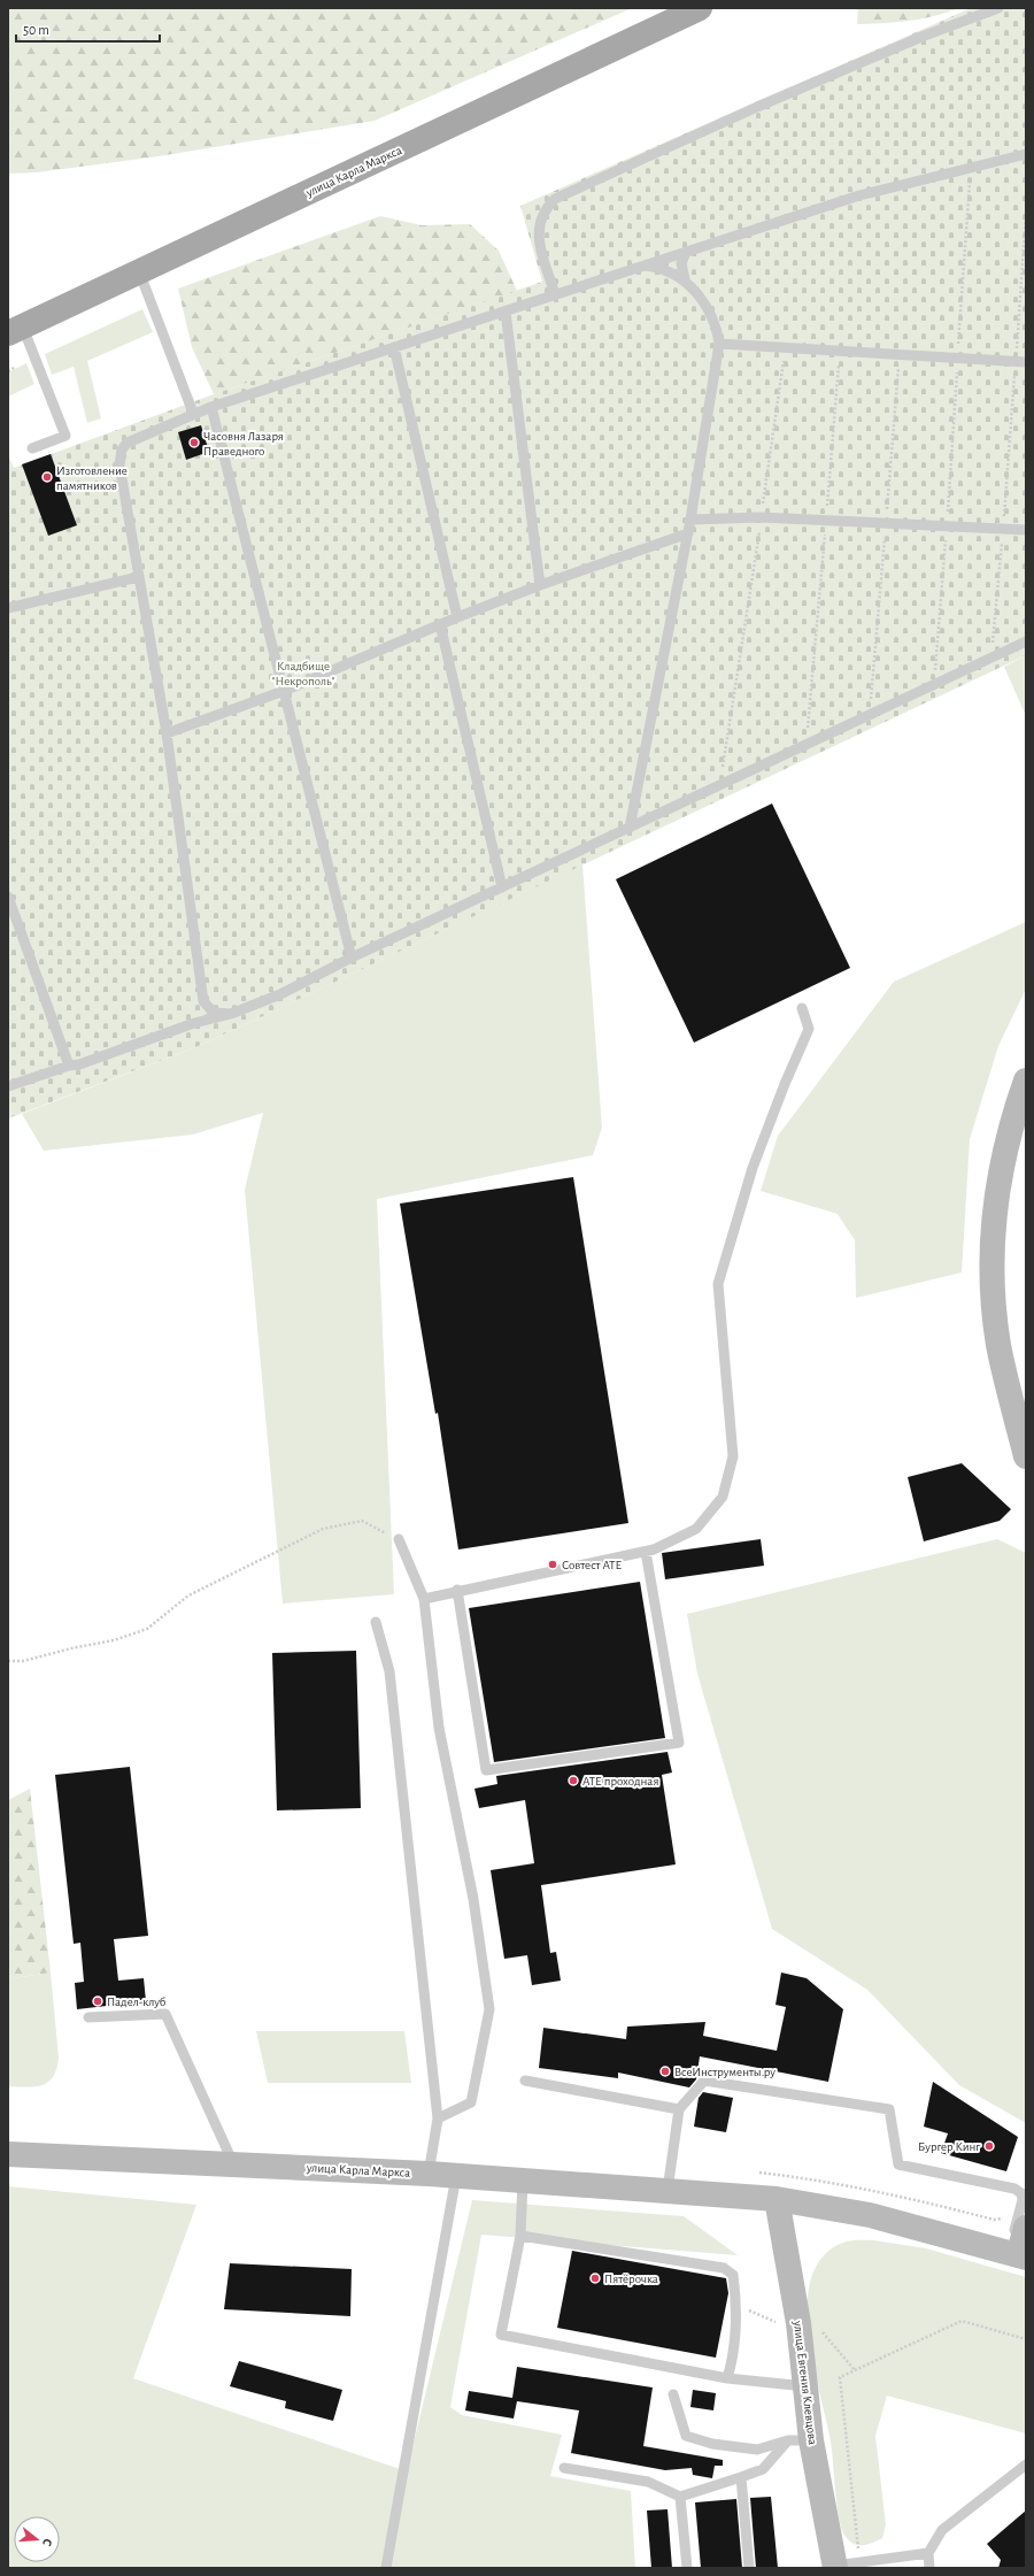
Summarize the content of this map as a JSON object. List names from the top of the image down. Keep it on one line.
{"streets":{"main road":["улица Карла Маркса","улица Евгения Клевцова"]},"crossings":[["улица Карла Маркса","улица Евгения Клевцова"]],"parks":["Кладбище \"Некрополь\""],"places":["Часовня Лазаря Праведного","Изготовление памятников","Совтест АТЕ","АТЕ проходная","Падел-клуб","ВсеИнструменты.ру","Бургер Кинг","Пятёрочка"],"scale_bar":"50 m","north":"right"}
